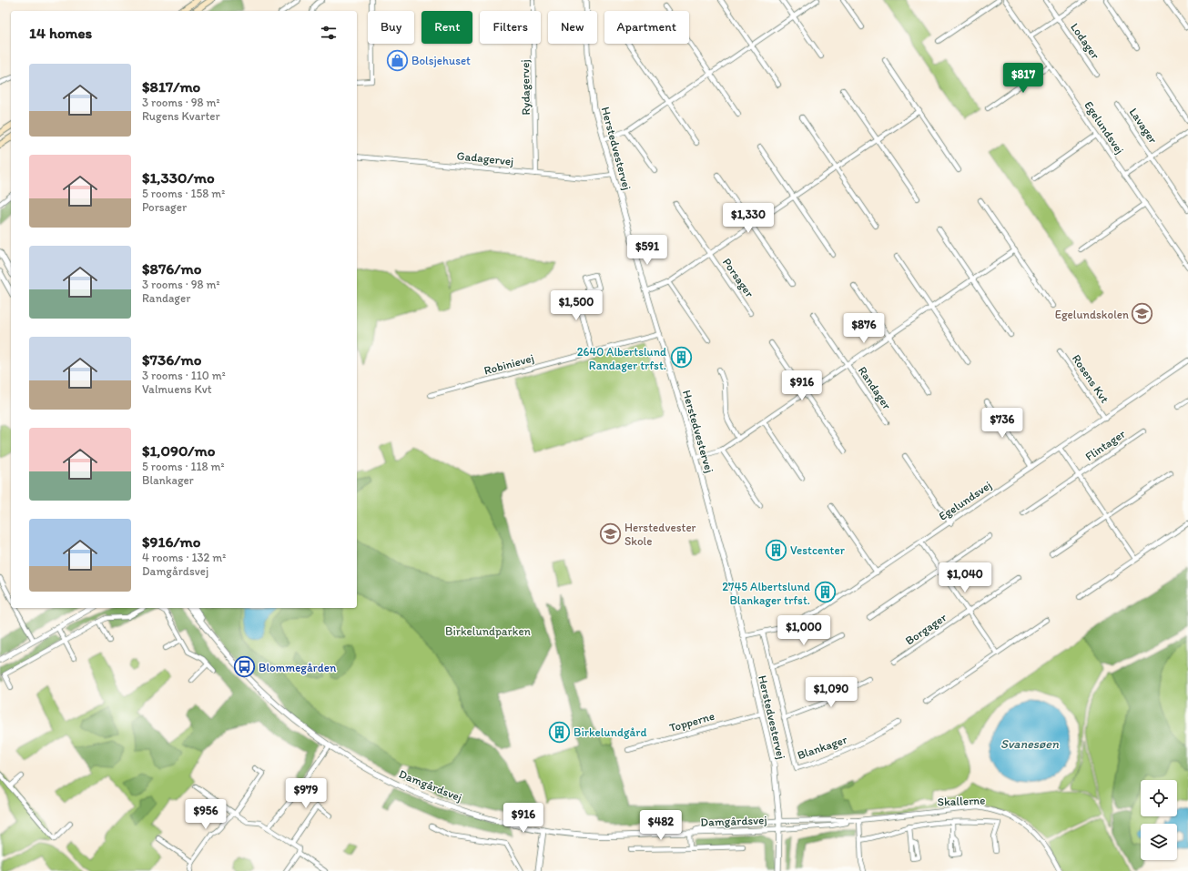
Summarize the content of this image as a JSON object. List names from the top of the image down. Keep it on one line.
{"streets":{"street":["Lodager","Rydagervej","Lavager","Egelundsvej","Herstedvestervej","Gadagervej","Porsager","Robinievej","Rosens Kvt","Randager","Flintager","Borgager","Topperne","Blankager","Damgårdsvej","Skallerne"]},"crossings":[["Lodager","Egelundsvej"],["Rydagervej","Gadagervej"],["Lavager","Egelundsvej"],["Egelundsvej","Herstedvestervej"],["Egelundsvej","Rosens Kvt"],["Egelundsvej","Flintager"],["Egelundsvej","Blankager"],["Herstedvestervej","Gadagervej"],["Herstedvestervej","Porsager"],["Herstedvestervej","Robinievej"],["Herstedvestervej","Randager"],["Herstedvestervej","Topperne"],["Herstedvestervej","Damgårdsvej"],["Herstedvestervej","Skallerne"],["Damgårdsvej","Skallerne"]],"water":["Svanesøen"],"parks":["Birkelundparken"],"places":{"shop":["Bolsjehuset"],"school or university":["Egelundskolen","Herstedvester Skole"],"building":["2640 Albertslund Randager trfst.","Vestcenter","2745 Albertslund Blankager trfst.","Birkelundgård"],"bus stop":["Blommegården"]},"page":{"chip":["Buy","Rent","Filters","New","Apartment"],"heading":"14 homes","list":[{"name":"$817/mo","note":"3 rooms · 98 m² · Rugens Kvarter"},{"name":"$1,330/mo","note":"5 rooms · 158 m² · Porsager"},{"name":"$876/mo","note":"3 rooms · 98 m² · Randager"},{"name":"$736/mo","note":"3 rooms · 110 m² · Valmuens Kvt"},{"name":"$1,090/mo","note":"5 rooms · 118 m² · Blankager"},{"name":"$916/mo","note":"4 rooms · 132 m² · Damgårdsvej"}],"price":["$817","$1,330","$591","$1,500","$876","$916","$736","$1,040","$1,000","$1,090","$979","$956","$916","$482"]}}
